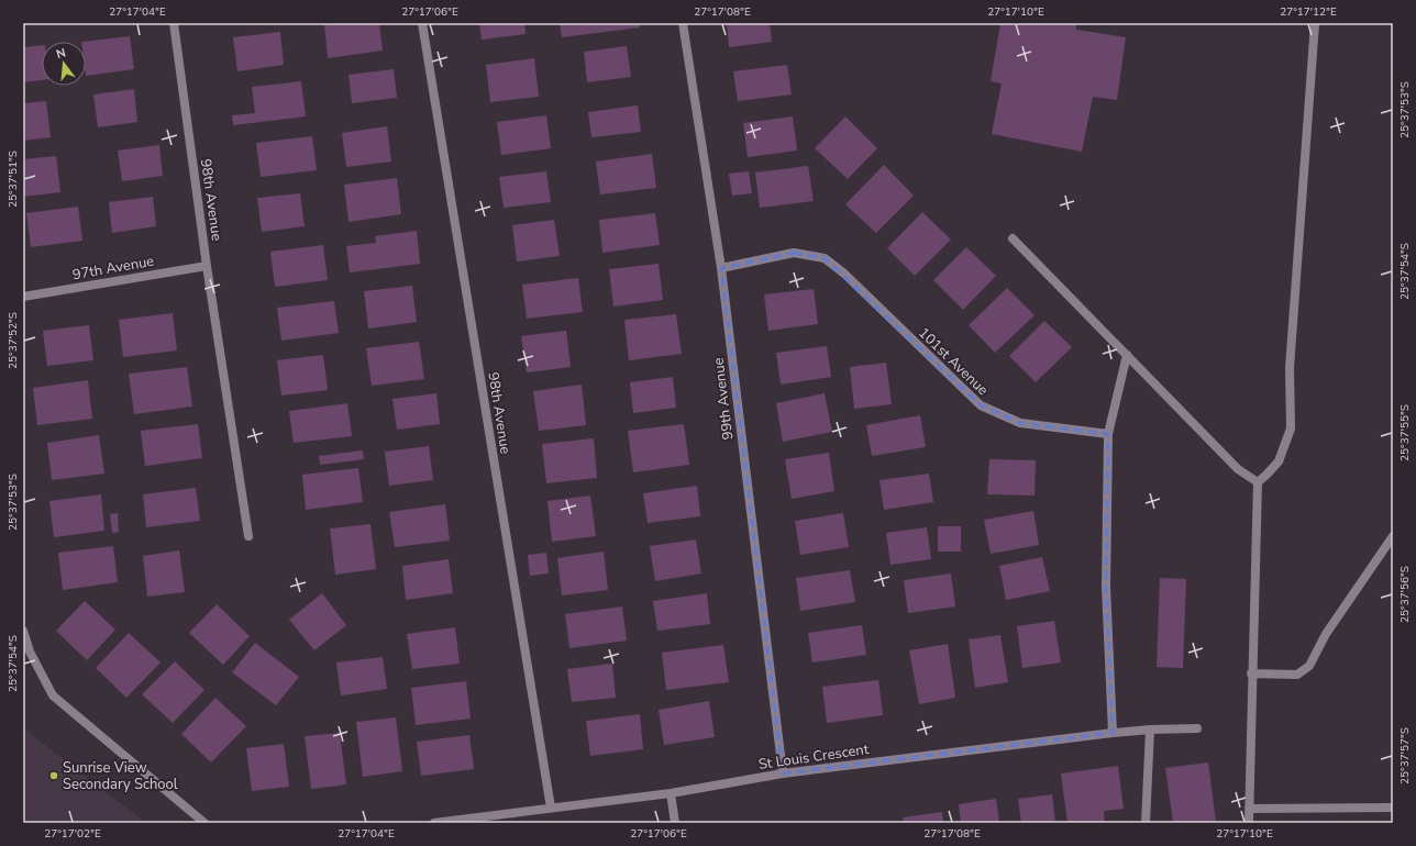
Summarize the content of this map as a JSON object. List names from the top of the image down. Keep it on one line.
{"streets":{"street":["98th Avenue","97th Avenue","101st Avenue","99th Avenue","St Louis Crescent"]},"crossings":[["98th Avenue","97th Avenue"],["98th Avenue","St Louis Crescent"],["101st Avenue","99th Avenue"],["99th Avenue","St Louis Crescent"]],"places":["Sunrise View Secondary School"],"north":"top","coordinates":["27°17'04\"E","27°17'06\"E","27°17'08\"E","27°17'10\"E","27°17'12\"E","25°37'53\"S","25°37'51\"S","25°37'54\"S","25°37'52\"S","25°37'55\"S","25°37'56\"S","25°37'57\"S","27°17'02\"E"]}
